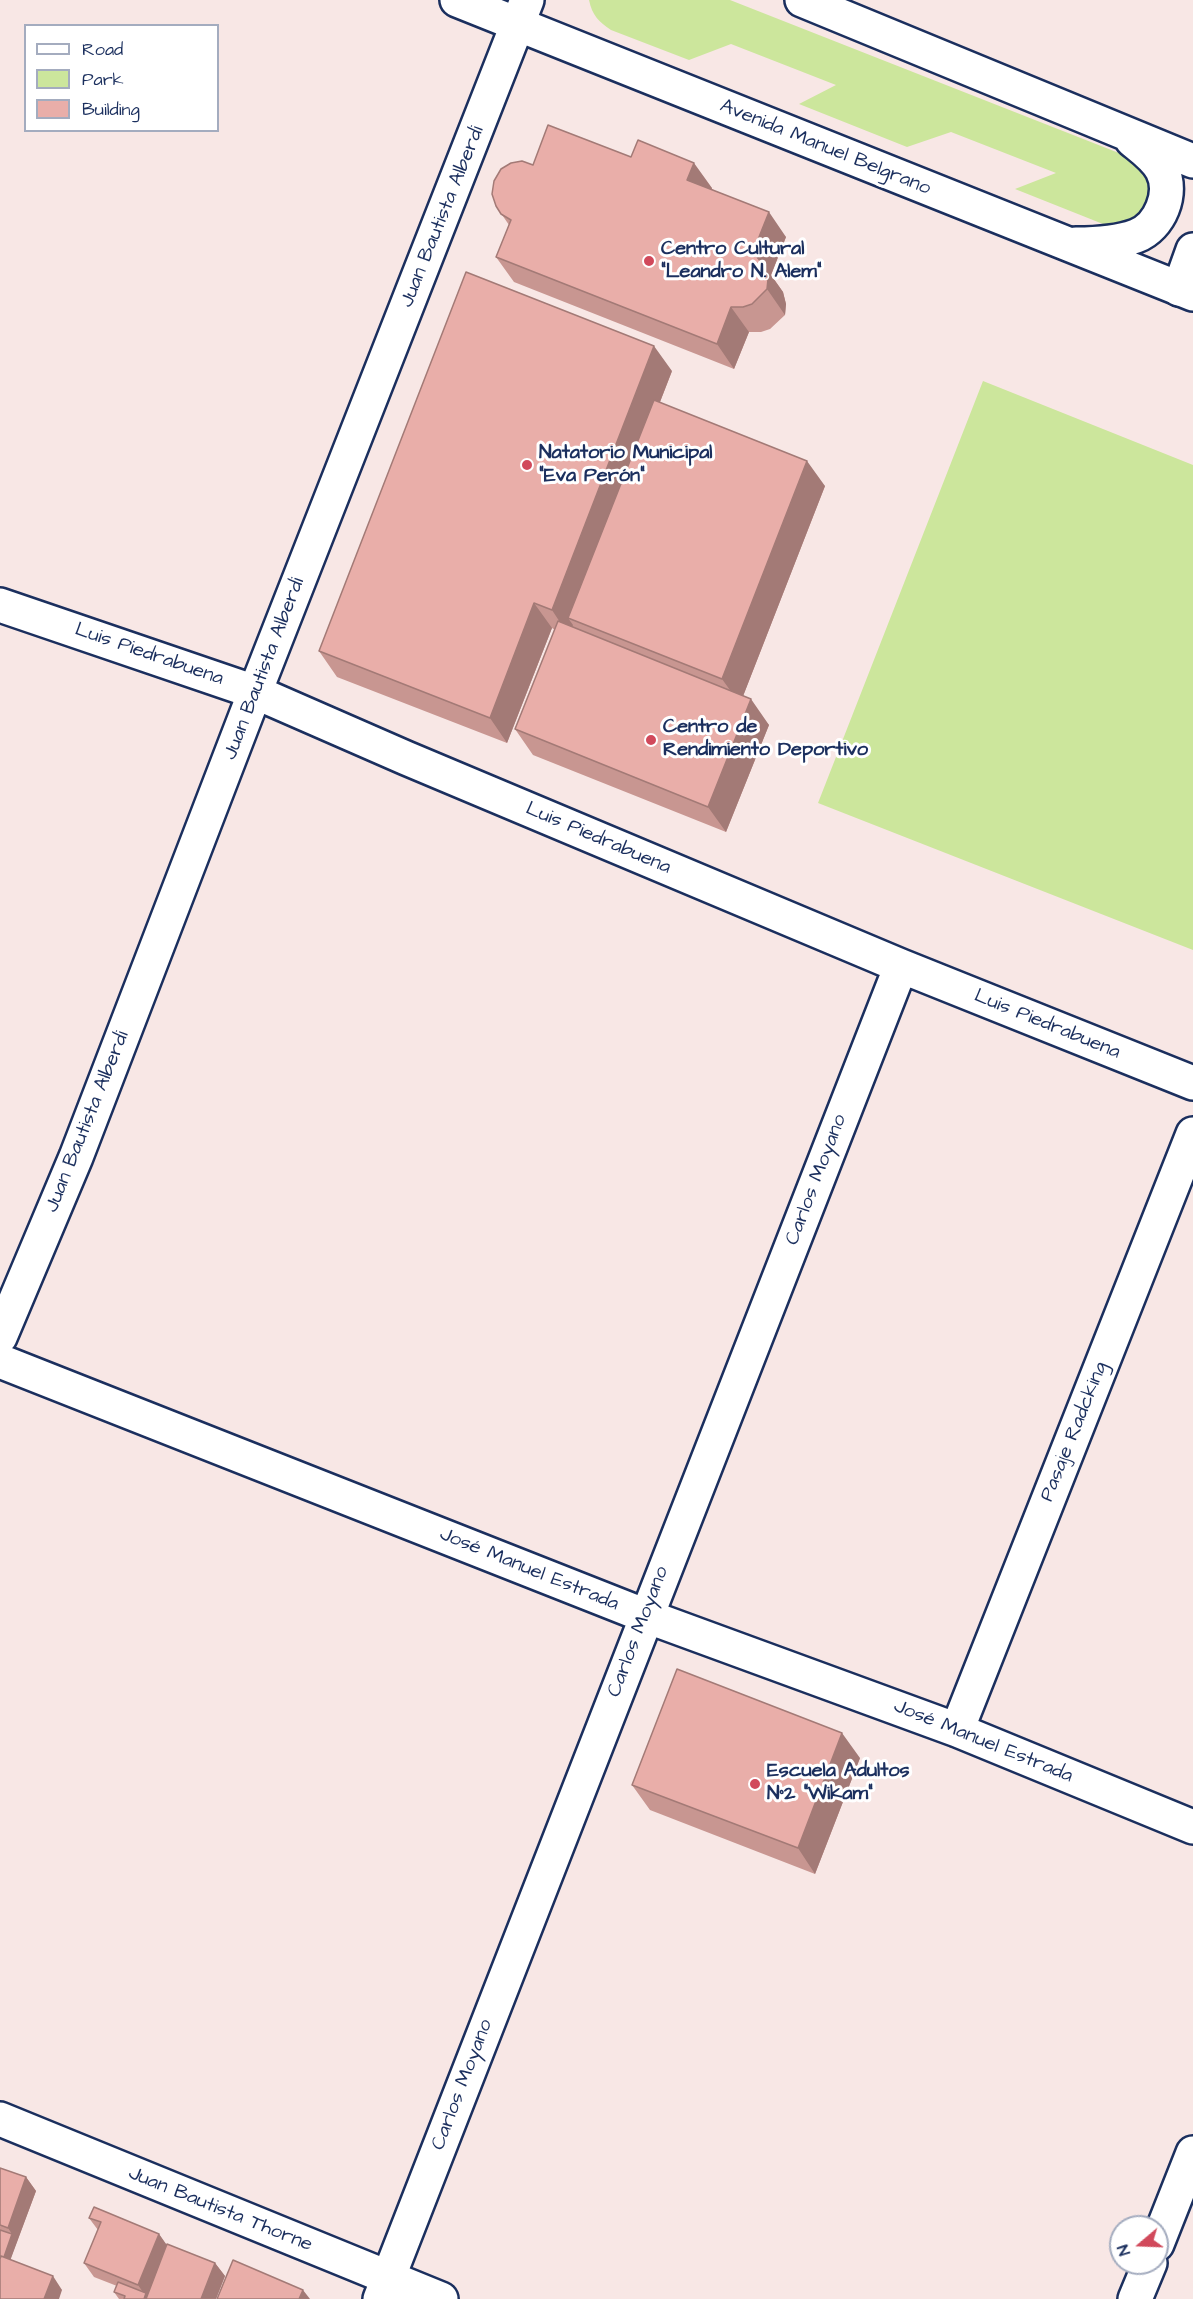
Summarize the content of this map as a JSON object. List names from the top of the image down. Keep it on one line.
{"streets":{"street":["Avenida Manuel Belgrano","Juan Bautista Alberdi","Luis Piedrabuena","Carlos Moyano","Pasaje Radcking","José Manuel Estrada","Juan Bautista Thorne"]},"crossings":[["Avenida Manuel Belgrano","Juan Bautista Alberdi"],["Juan Bautista Alberdi","Luis Piedrabuena"],["Luis Piedrabuena","Carlos Moyano"],["Carlos Moyano","José Manuel Estrada"],["Carlos Moyano","Juan Bautista Thorne"],["Pasaje Radcking","José Manuel Estrada"]],"places":["Centro Cultural \"Leandro N. Alem\"","Natatorio Municipal \"Eva Perón\"","Centro de Rendimiento Deportivo","Escuela Adultos N°2 \"Wikam\""],"legend":["Road","Park","Building"],"north":"left"}
